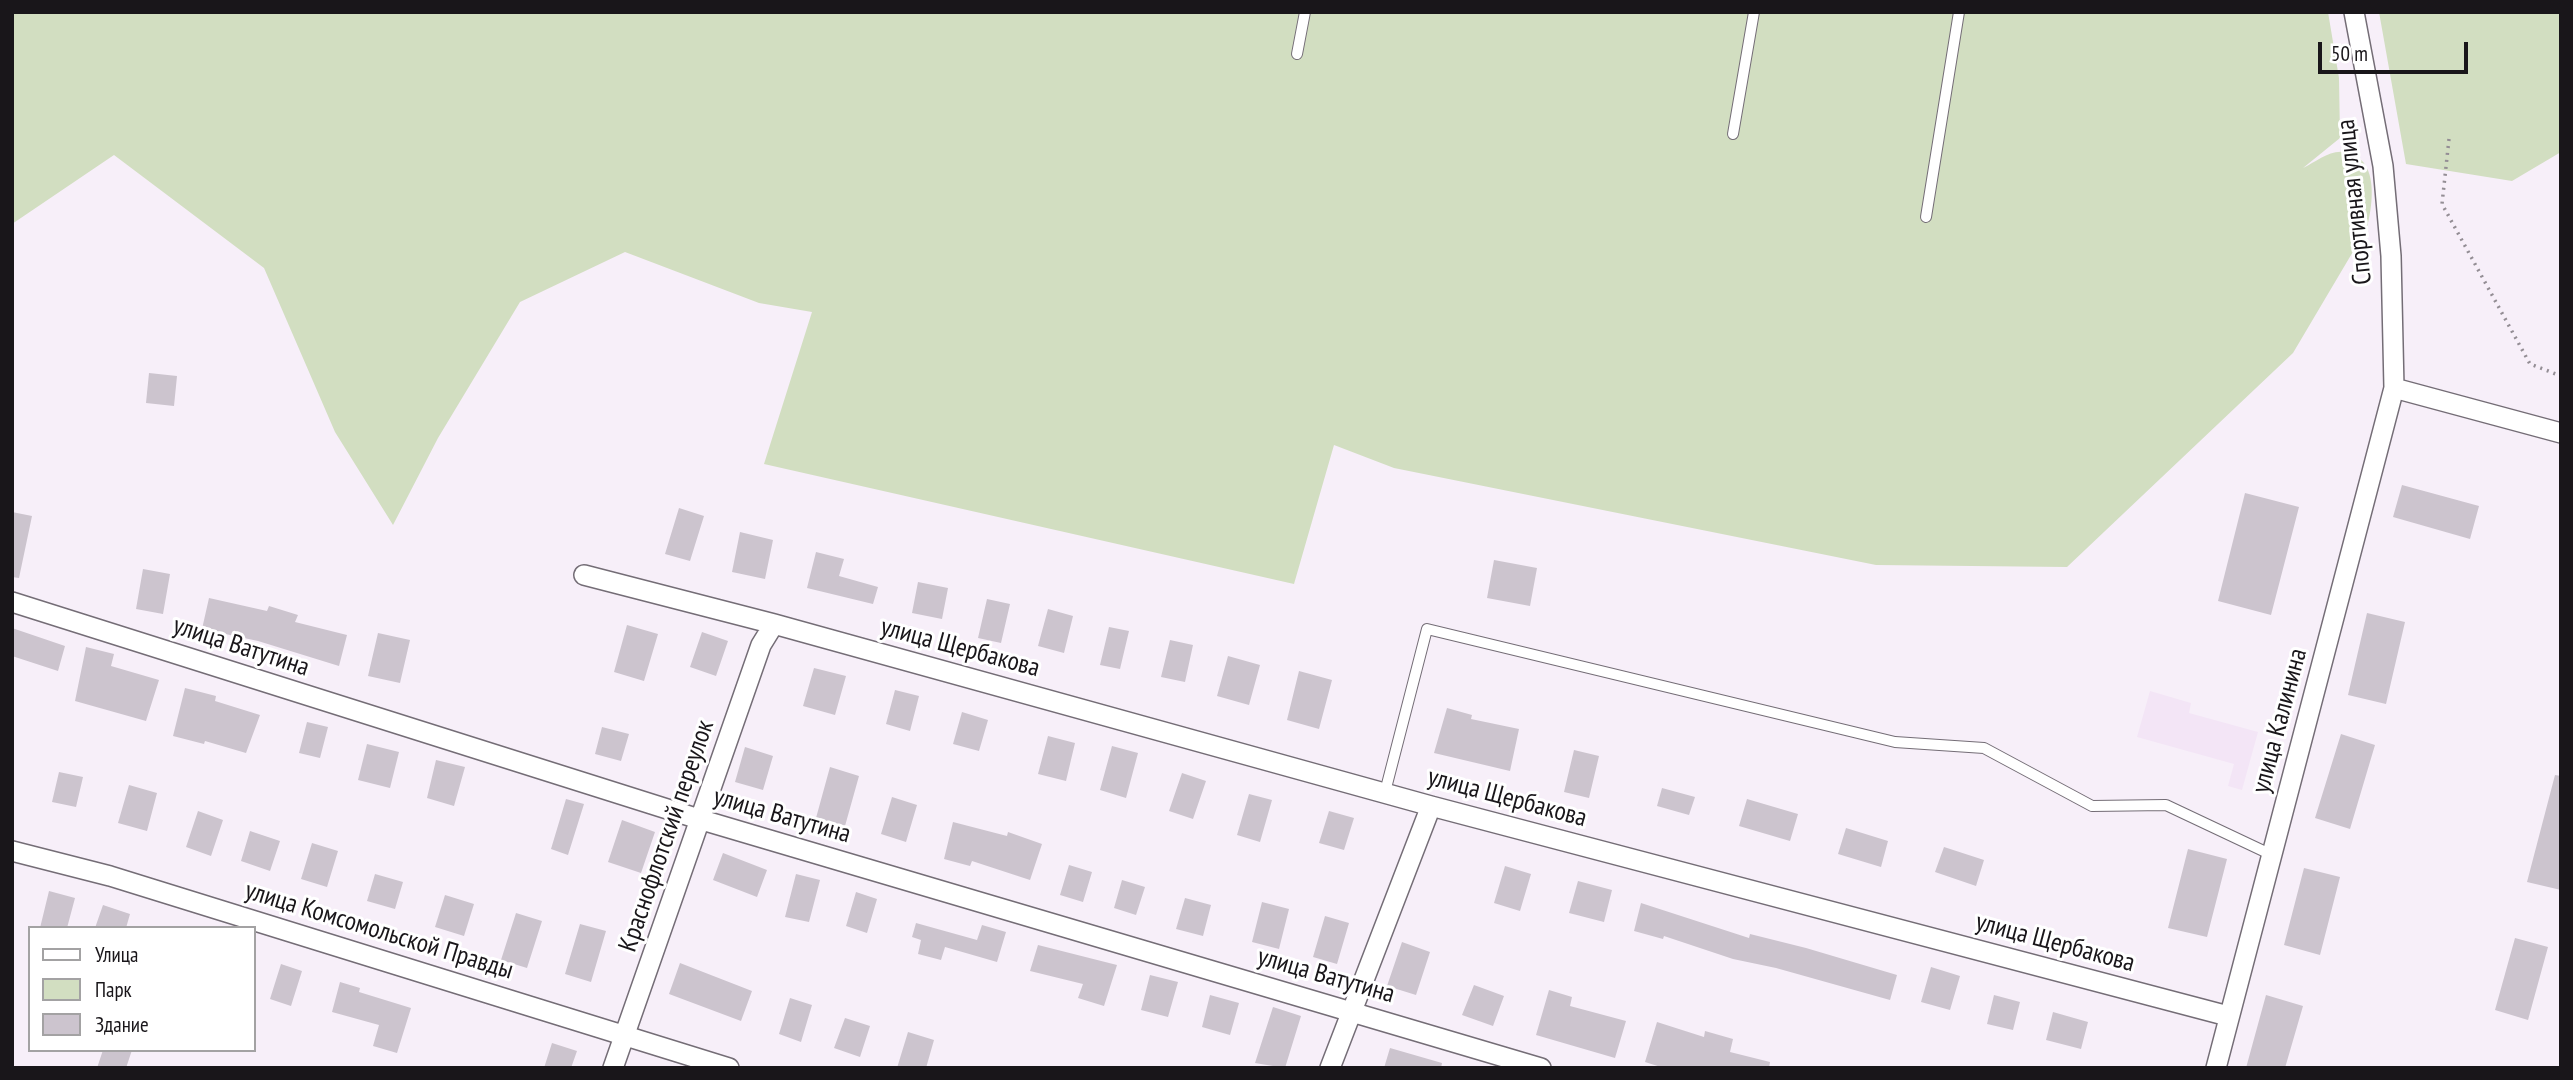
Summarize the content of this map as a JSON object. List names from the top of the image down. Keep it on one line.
{"streets":{"street":["Спортивная улица","улица Ватутина","улица Щербакова","улица Калинина","Краснофлотский переулок","улица Комсомольской Правды"]},"crossings":[["Спортивная улица","улица Калинина"],["улица Ватутина","Краснофлотский переулок"],["улица Щербакова","улица Калинина"],["улица Щербакова","Краснофлотский переулок"],["Краснофлотский переулок","улица Комсомольской Правды"]],"legend":["Улица","Парк","Здание"],"scale_bar":"50 m"}
